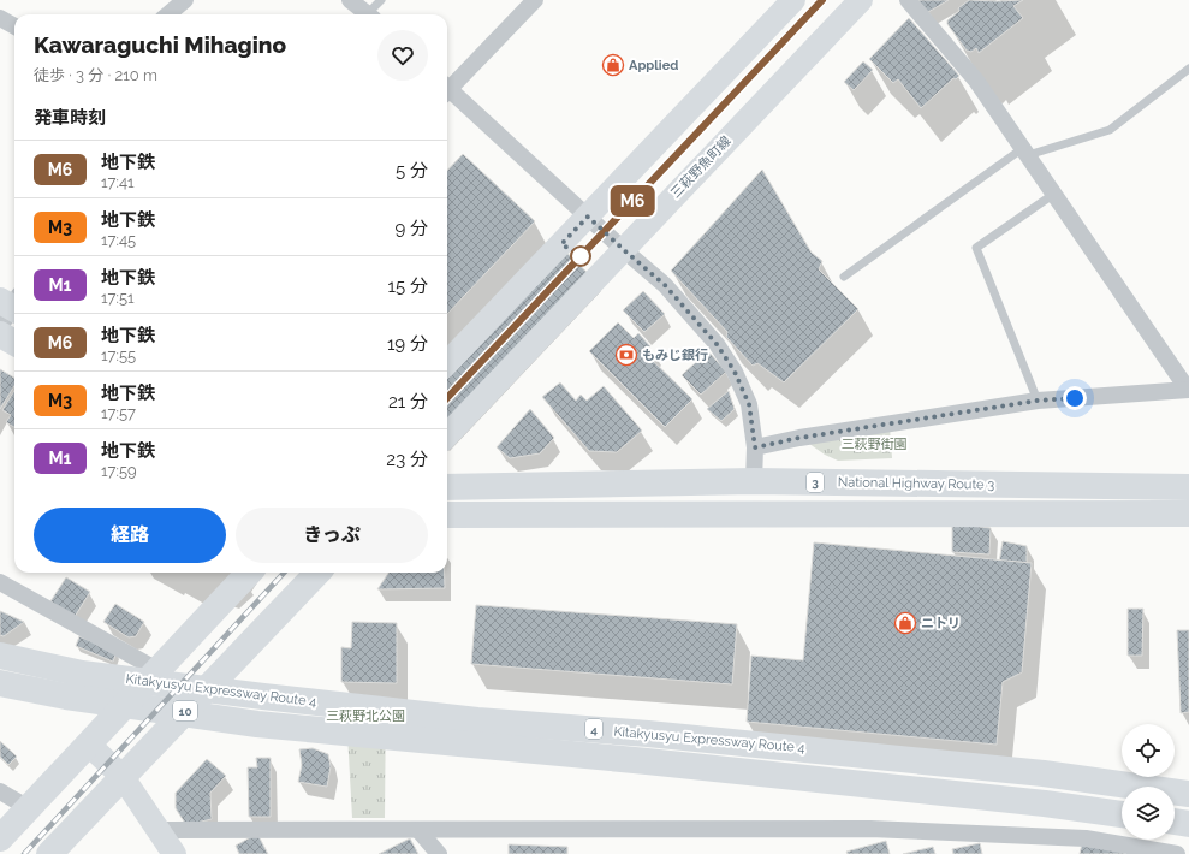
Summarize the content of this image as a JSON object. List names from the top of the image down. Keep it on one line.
{"streets":{"highway":["3","National Highway Route 3","Kitakyusyu Expressway Route 4","10","4"],"main road":["三萩野魚町線"]},"parks":["三萩野街園","三萩野北公園"],"places":{"shop":["Applied","ニトリ"],"bank":["もみじ銀行"]},"lines":["metro line M6"],"page":{"on_map":"M6","heading":[["Kawaraguchi Mihagino","徒歩 · 3 分 · 210 m"],"発車時刻"],"list":[{"mark":"M6","name":"地下鉄","note":"17:41","value":"5 分"},{"mark":"M3","name":"地下鉄","note":"17:45","value":"9 分"},{"mark":"M1","name":"地下鉄","note":"17:51","value":"15 分"},{"mark":"M6","name":"地下鉄","note":"17:55","value":"19 分"},{"mark":"M3","name":"地下鉄","note":"17:57","value":"21 分"},{"mark":"M1","name":"地下鉄","note":"17:59","value":"23 分"}],"buttons":["経路","きっぷ"]}}
